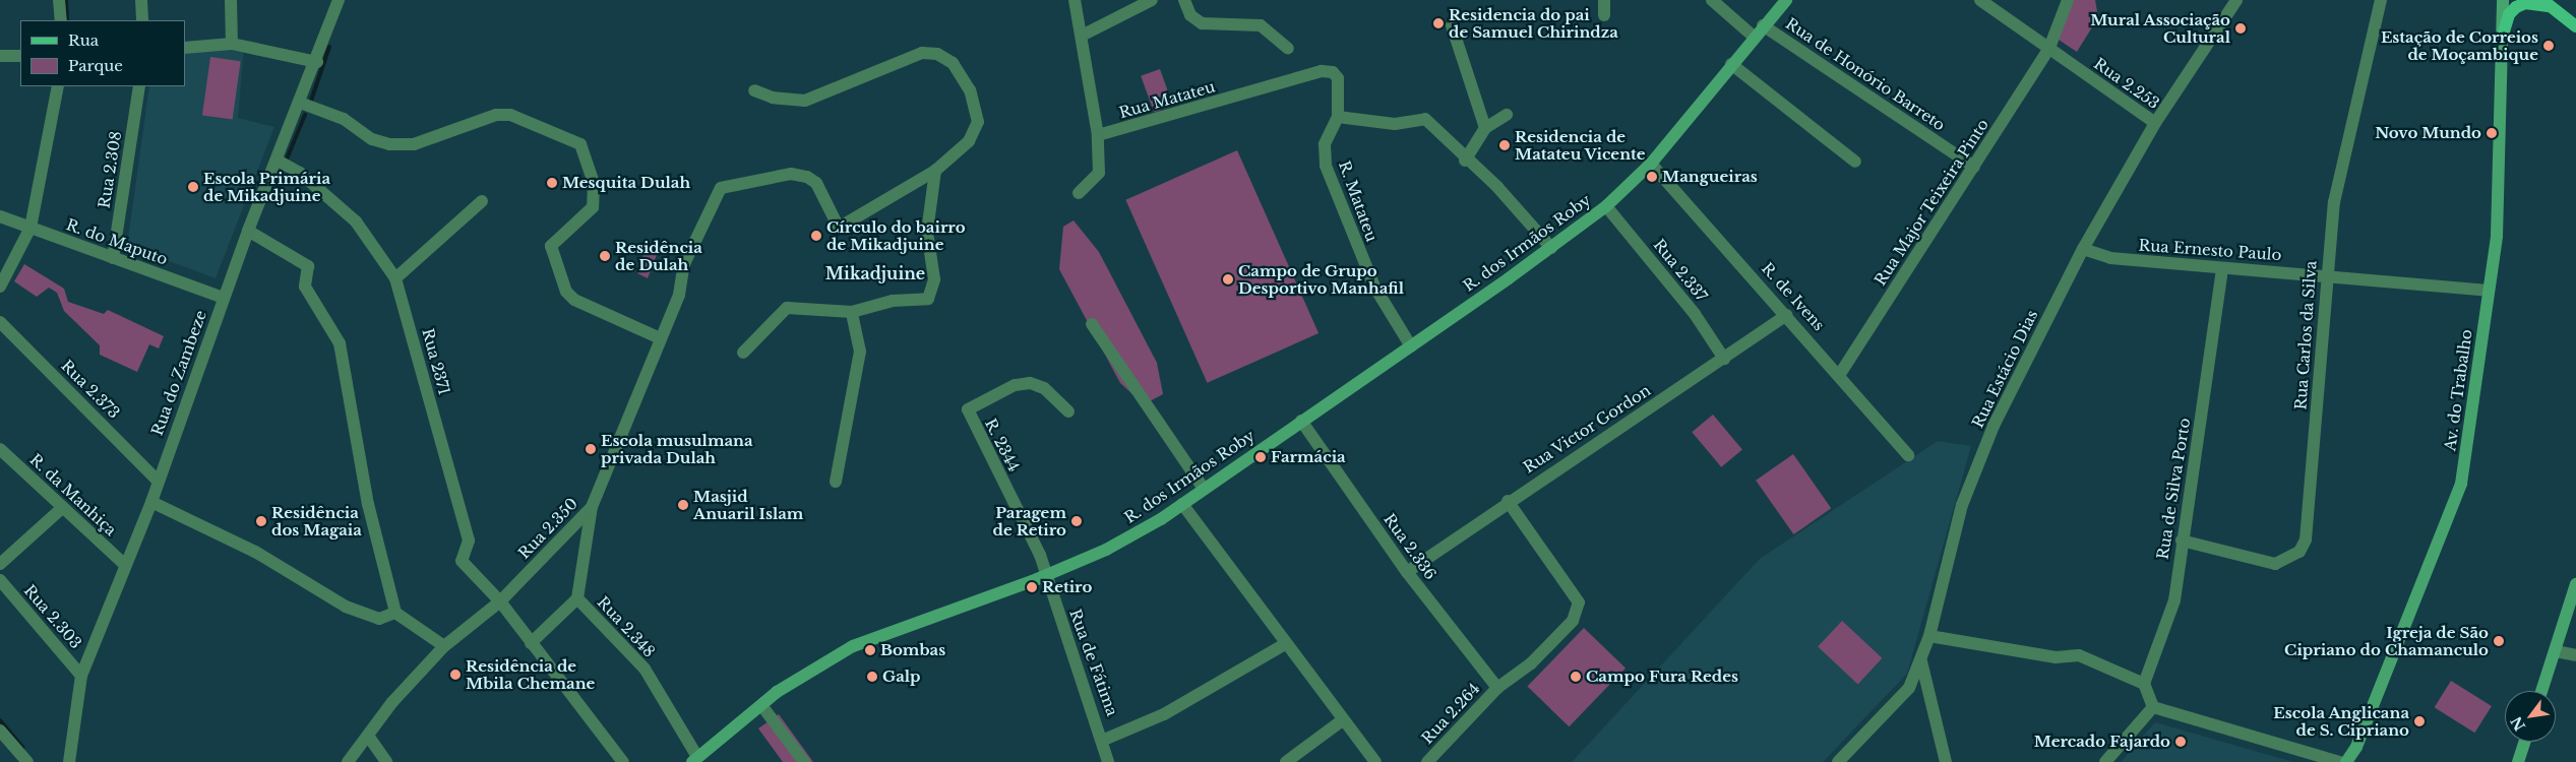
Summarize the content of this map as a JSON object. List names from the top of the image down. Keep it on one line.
{"streets":{"street":["Rua de Honório Barreto","Rua 2.253","Rua Matateu","Rua 2.308","R. Matateu","Rua Major Teixeira Pinto","R. do Maputo","R. dos Irmãos Roby","Rua Ernesto Paulo","Rua 2.337","R. de Ivens","Rua Carlos da Silva","Rua 2371","Rua Estácio Dias","Rua do Zambeze","Rua 2.373","Av. do Trabalho","Rua Victor Gordon","R. 2344","Rua de Silva Porto","R. da Manhiça","Rua 2.350","Rua 2.336","Rua 2.303","Rua 2.348","Rua de Fátima","Rua 2.264"]},"crossings":[["Rua de Honório Barreto","Rua Major Teixeira Pinto"],["Rua de Honório Barreto","R. dos Irmãos Roby"],["Rua 2.253","Rua Major Teixeira Pinto"],["Rua 2.253","Rua Estácio Dias"],["Rua Matateu","R. Matateu"],["Rua 2.308","R. do Maputo"],["R. Matateu","R. dos Irmãos Roby"],["Rua Major Teixeira Pinto","R. de Ivens"],["R. do Maputo","Rua do Zambeze"],["R. dos Irmãos Roby","Rua 2.337"],["R. dos Irmãos Roby","R. de Ivens"],["R. dos Irmãos Roby","R. 2344"],["R. dos Irmãos Roby","Rua 2.336"],["R. dos Irmãos Roby","Rua 2.348"],["R. dos Irmãos Roby","Rua de Fátima"],["Rua Ernesto Paulo","Rua Carlos da Silva"],["Rua Ernesto Paulo","Rua Estácio Dias"],["Rua Ernesto Paulo","Av. do Trabalho"],["Rua Ernesto Paulo","Rua de Silva Porto"],["Rua 2.337","Rua Victor Gordon"],["R. de Ivens","Rua Victor Gordon"],["Rua Carlos da Silva","Rua de Silva Porto"],["Rua 2371","Rua do Zambeze"],["Rua 2371","Rua 2.350"],["Rua do Zambeze","Rua 2.373"],["Rua do Zambeze","R. da Manhiça"],["Rua do Zambeze","Rua 2.303"],["Rua Victor Gordon","Rua 2.336"],["Rua Victor Gordon","Rua 2.264"],["R. 2344","Rua de Fátima"],["Rua 2.350","Rua 2.348"],["Rua 2.336","Rua 2.264"]],"districts":["Mikadjuine"],"places":["Residencia do pai de Samuel Chirindza","Mural Associação Cultural","Estação de Correios de Moçambique","Novo Mundo","Residencia de Matateu Vicente","Mangueiras","Mesquita Dulah","Escola Primária de Mikadjuine","Círculo do bairro de Mikadjuine","Residência de Dulah","Campo de Grupo Desportivo Manhafil","Escola musulmana privada Dulah","Farmácia","Masjid Anuaril Islam","Residência dos Magaia","Paragem de Retiro","Retiro","Igreja de São Cipriano do Chamanculo","Bombas","Residência de Mbila Chemane","Galp","Campo Fura Redes","Escola Anglicana de S. Cipriano","Mercado Fajardo"],"legend":["Rua","Parque"],"north":"bottom left"}
